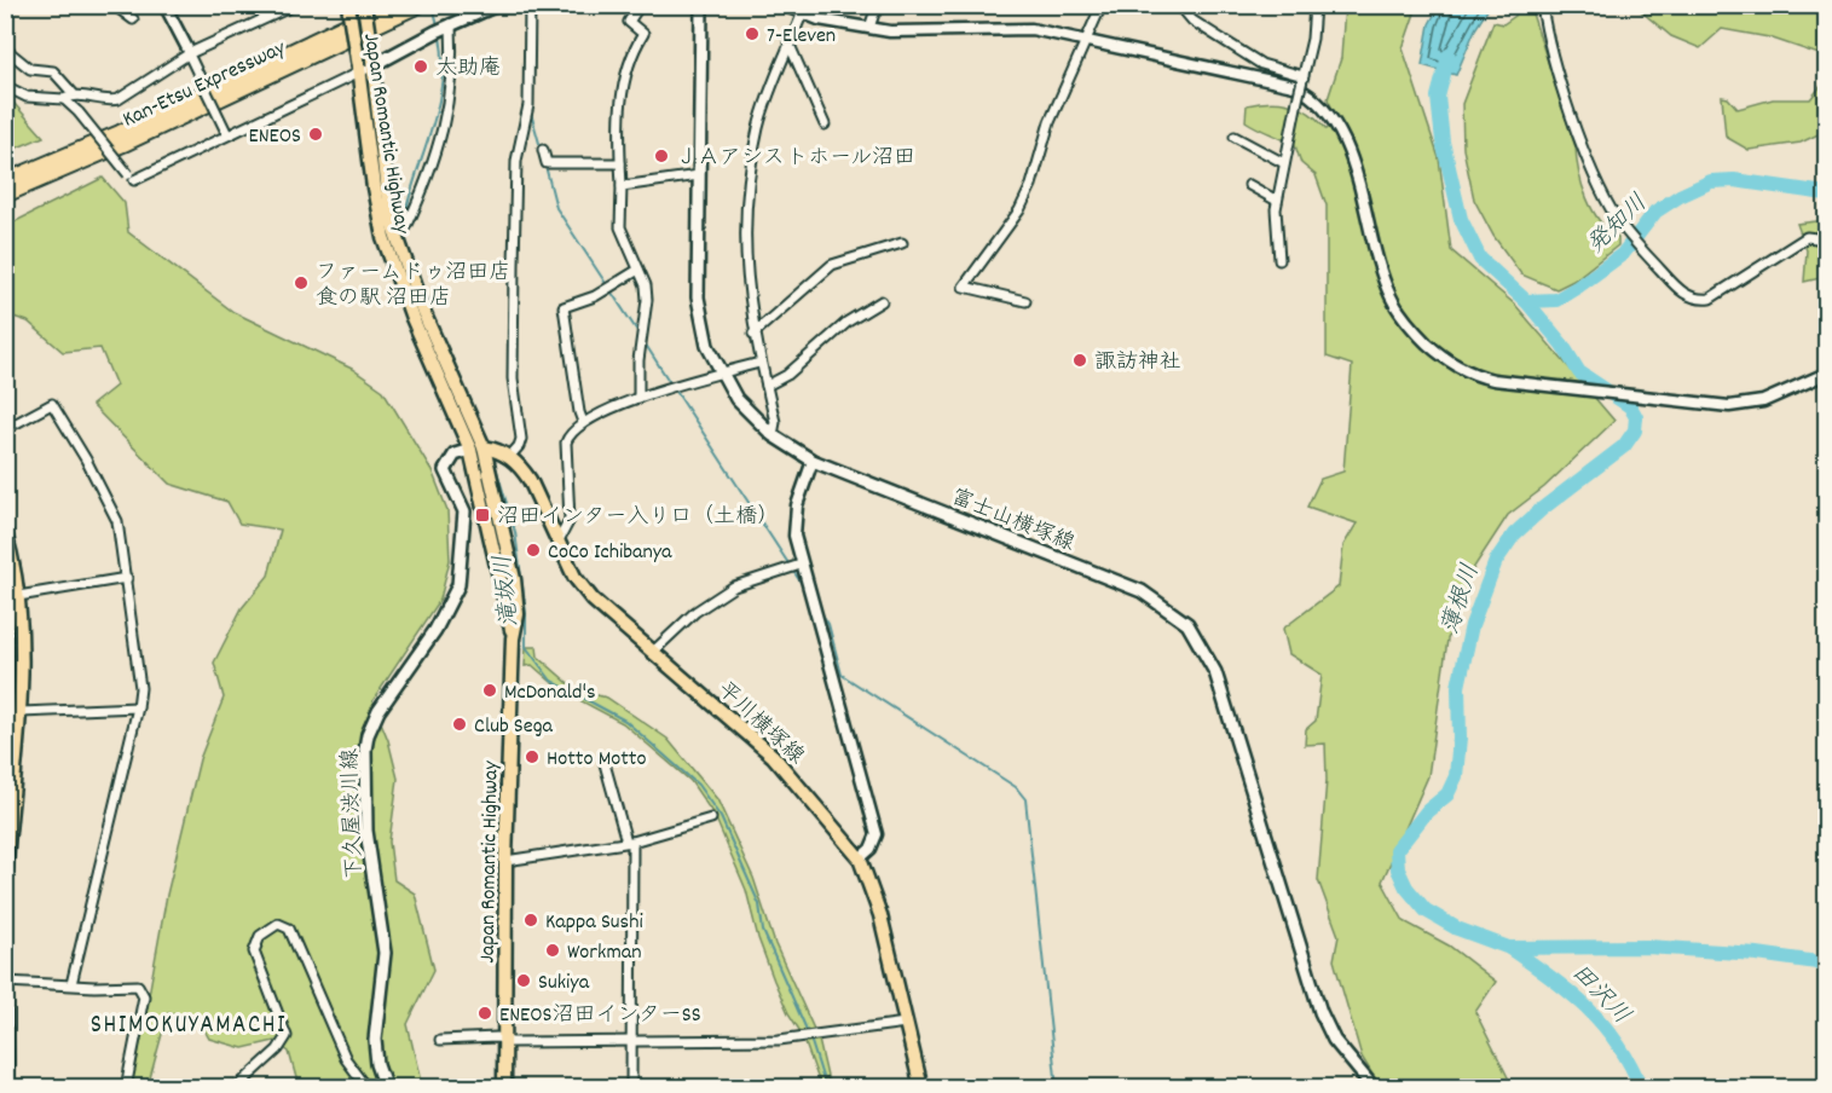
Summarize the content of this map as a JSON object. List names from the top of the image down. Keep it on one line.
{"streets":{"highway":["Kan-Etsu Expressway"],"main road":["Japan Romantic Highway","富士山横塚線","平川横塚線","下久屋渋川線"]},"crossings":[["Japan Romantic Highway","平川横塚線"],["Japan Romantic Highway","下久屋渋川線"],["平川横塚線","下久屋渋川線"]],"districts":["SHIMOKUYAMACHI"],"water":["発知川","滝坂川","薄根川","田沢川"],"places":{"other":["7-Eleven","太助庵","ENEOS","ＪＡアシストホール沼田","ファームドゥ沼田店 食の駅 沼田店","諏訪神社","CoCo Ichibanya","McDonald's","Club Sega","Hotto Motto","Kappa Sushi","Workman","Sukiya","ENEOS沼田インターSS"],"transit":["沼田インター入り口（土橋）"]}}
